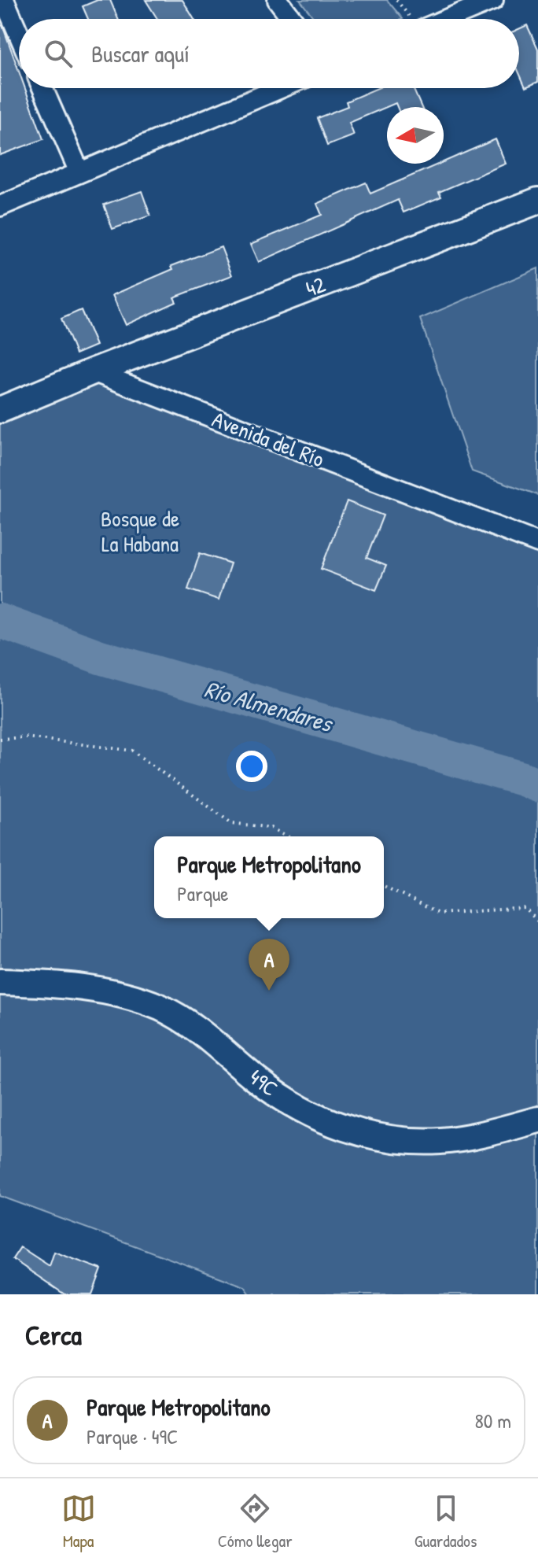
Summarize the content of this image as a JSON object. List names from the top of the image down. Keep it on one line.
{"streets":{"street":["42","Avenida del Río","49C"]},"crossings":[["42","Avenida del Río"]],"water":["Río Almendares"],"parks":["Bosque de La Habana"],"north":"left","page":{"search":"Buscar aquí","popup":["Parque Metropolitano","Parque"],"pins":"A","heading":"Cerca","list":[{"mark":"A","name":"Parque Metropolitano","note":"Parque · 49C","value":"80 m"}],"nav":["Mapa","Cómo llegar","Guardados"]}}
